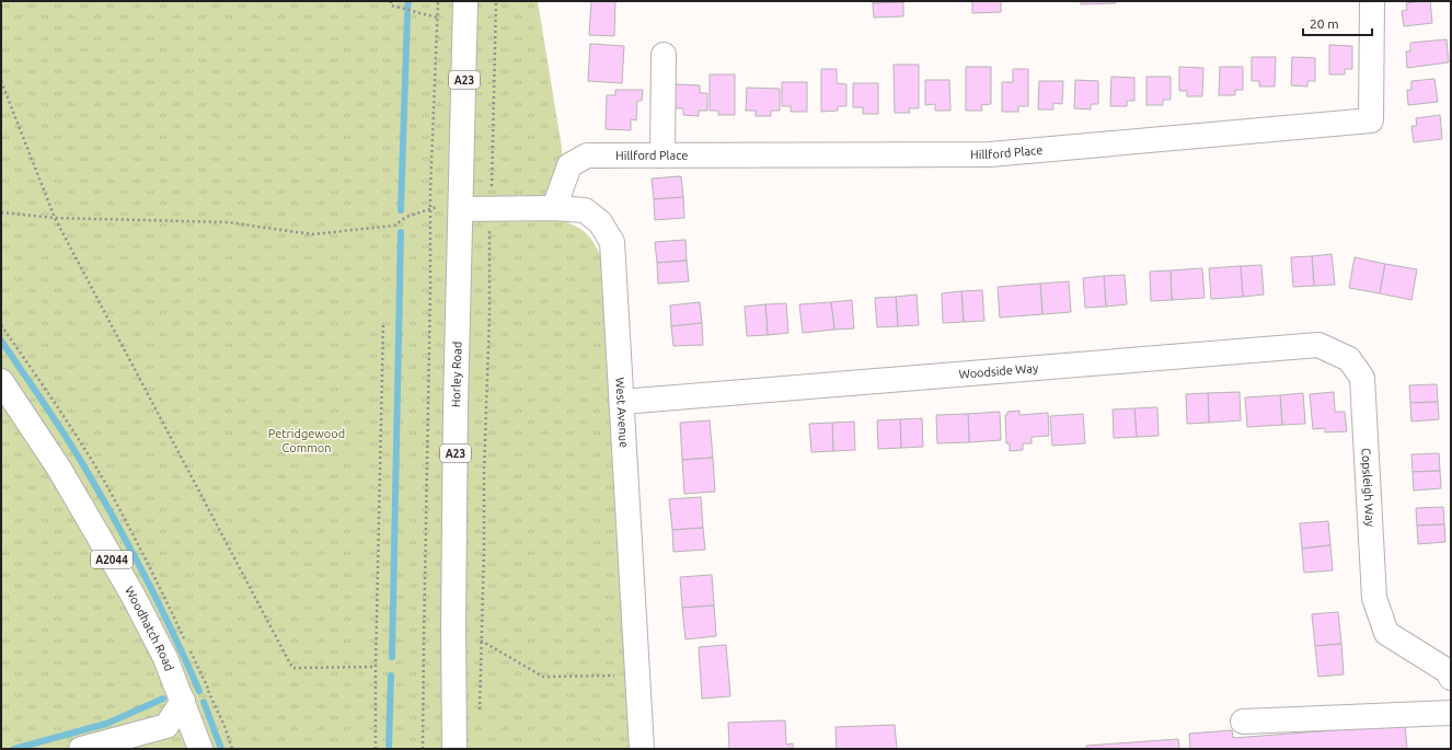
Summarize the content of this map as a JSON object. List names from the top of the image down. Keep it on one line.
{"streets":{"street":["A23","Hillford Place","Woodside Way","Horley Road","West Avenue","Copsleigh Way","A2044","Woodhatch Road"]},"crossings":[["Hillford Place","West Avenue"],["Woodside Way","West Avenue"],["Woodside Way","Copsleigh Way"],["Horley Road","West Avenue"]],"parks":["Petridgewood Common"],"scale_bar":"20 m"}
